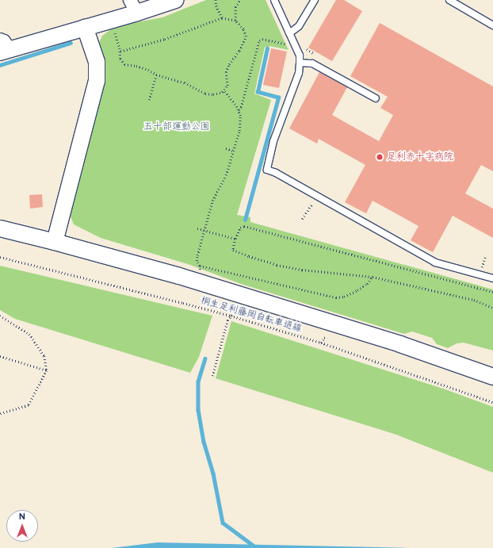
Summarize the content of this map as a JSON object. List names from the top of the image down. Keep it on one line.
{"streets":{"path":["桐生足利藤岡自転車道線"]},"parks":["五十部運動公園"],"places":["足利赤十字病院"],"north":"top"}
